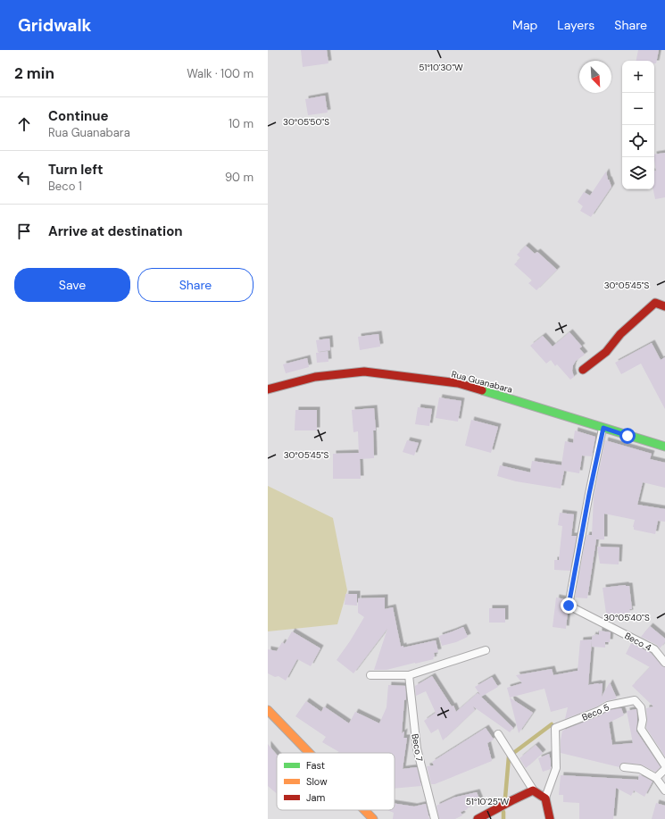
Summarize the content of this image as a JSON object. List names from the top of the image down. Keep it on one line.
{"streets":{"street":["Rua Guanabara"],"lane":["Beco 4","Beco 5","Beco 7"]},"crossings":[["Rua Guanabara","Beco 4"]],"legend":["Fast","Slow","Jam"],"north":"bottom right","page":{"header":"Gridwalk","nav":["Map","Layers","Share"],"heading":["2 min","Walk · 100 m"],"map_buttons":["+","−"],"list":[["Continue","Rua Guanabara","10 m"],["Turn left","Beco 1","90 m"],"Arrive at destination"],"buttons":["Save","Share"]},"coordinates":["51°10'30\"W","30°05'50\"S","30°05'45\"S","30°05'40\"S","51°10'25\"W"]}
